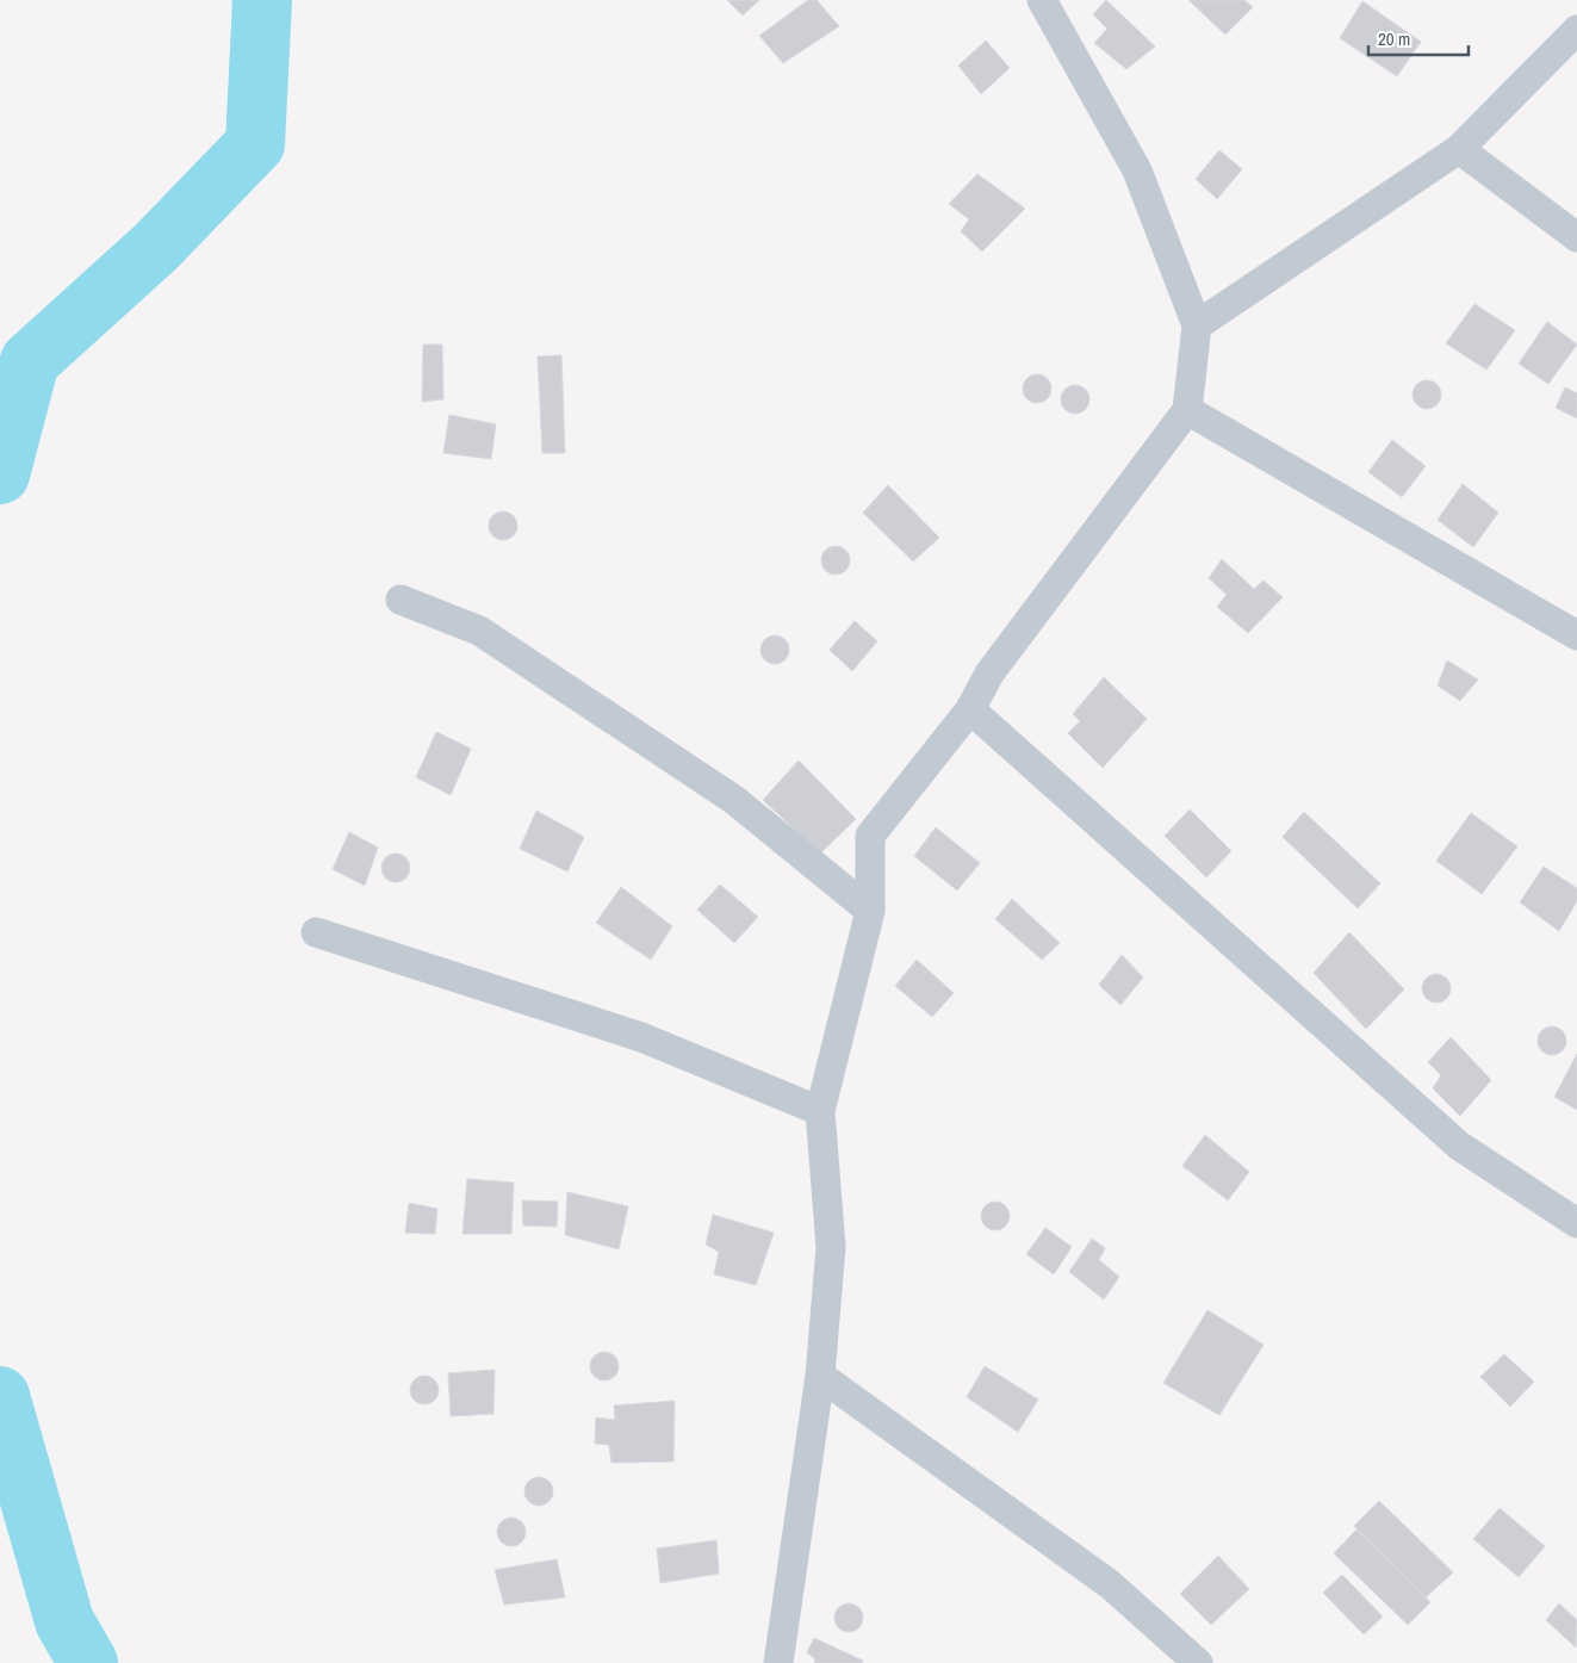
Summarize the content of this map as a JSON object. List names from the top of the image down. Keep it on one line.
{"scale_bar":"20 m"}
